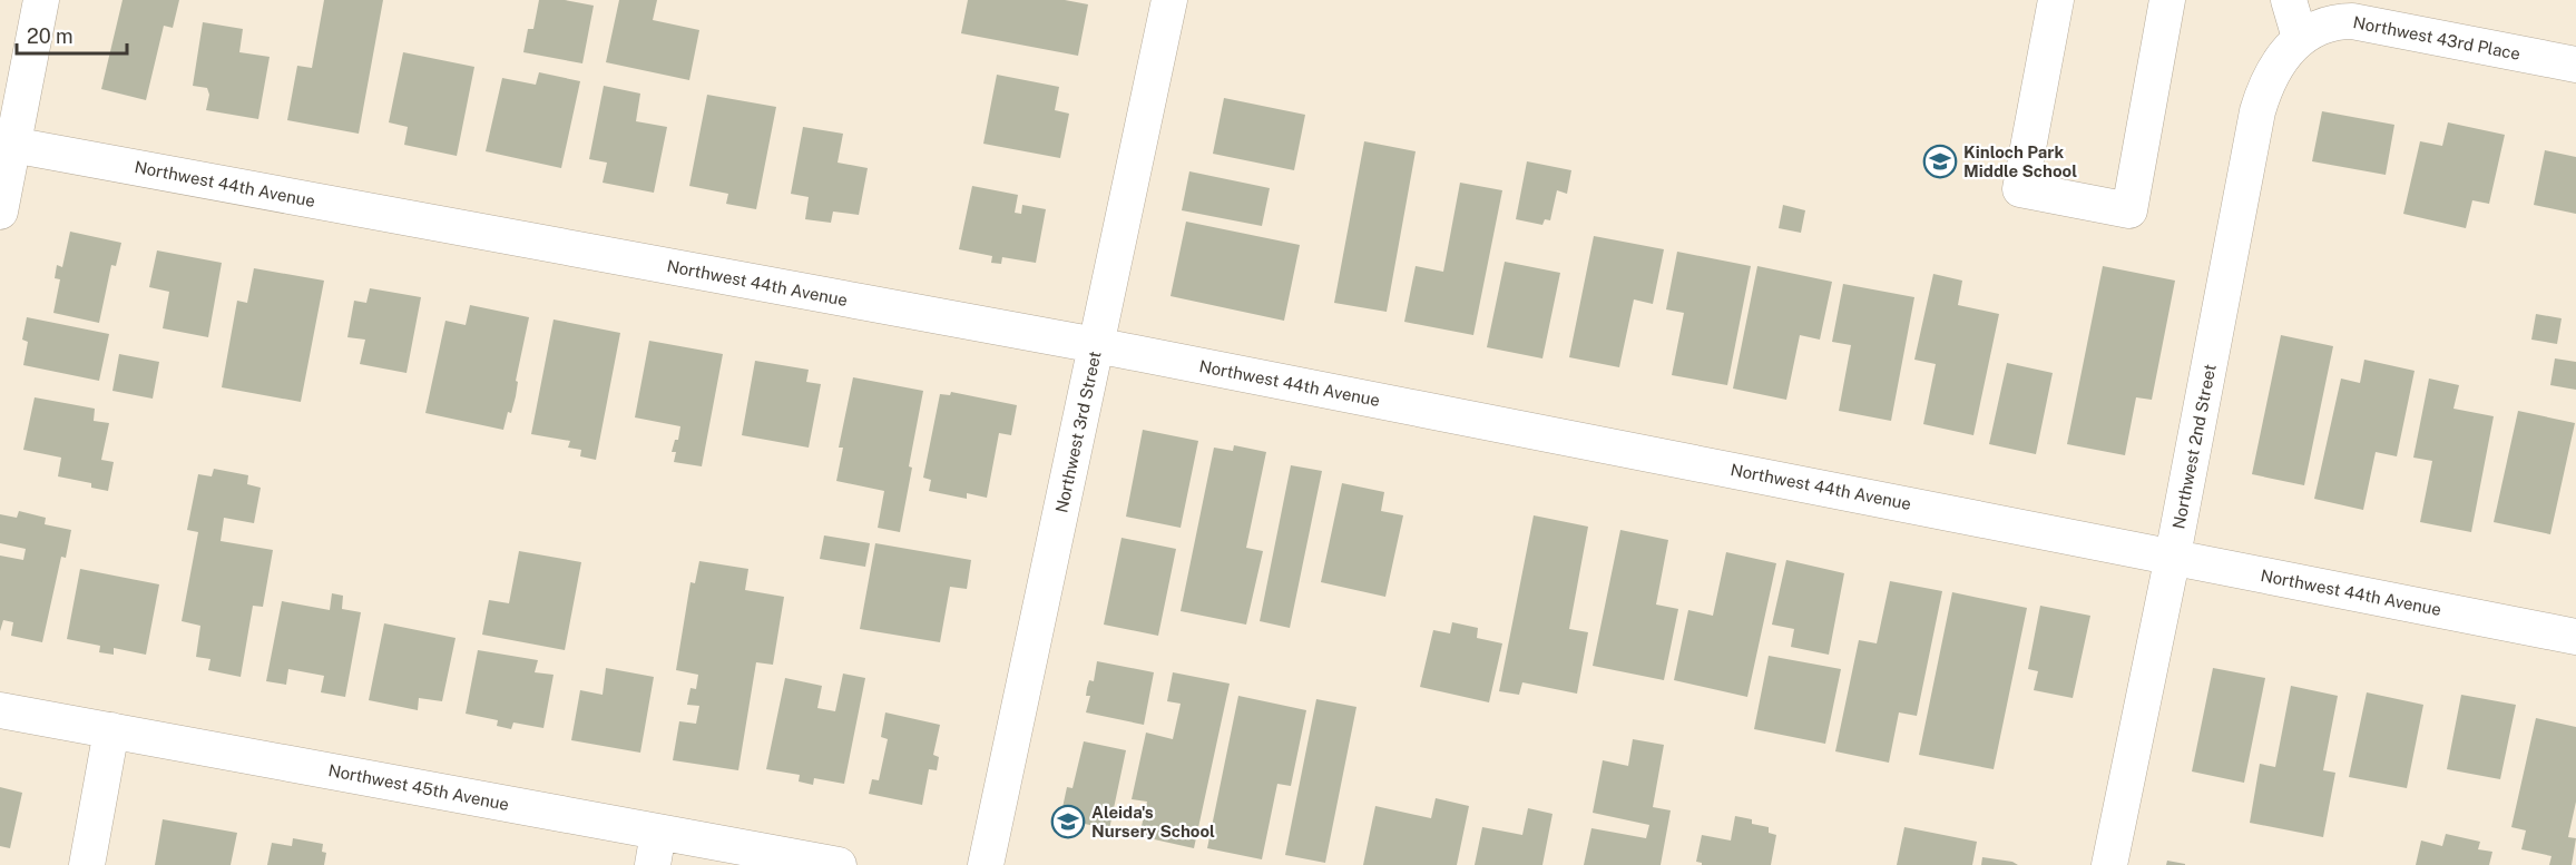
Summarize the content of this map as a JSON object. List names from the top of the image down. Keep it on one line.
{"streets":{"street":["Northwest 43rd Place","Northwest 44th Avenue","Northwest 3rd Street","Northwest 2nd Street","Northwest 45th Avenue"]},"crossings":[["Northwest 43rd Place","Northwest 2nd Street"],["Northwest 44th Avenue","Northwest 3rd Street"],["Northwest 44th Avenue","Northwest 2nd Street"]],"places":{"school or university":["Kinloch Park Middle School","Aleida's Nursery School"]},"scale_bar":"20 m"}
